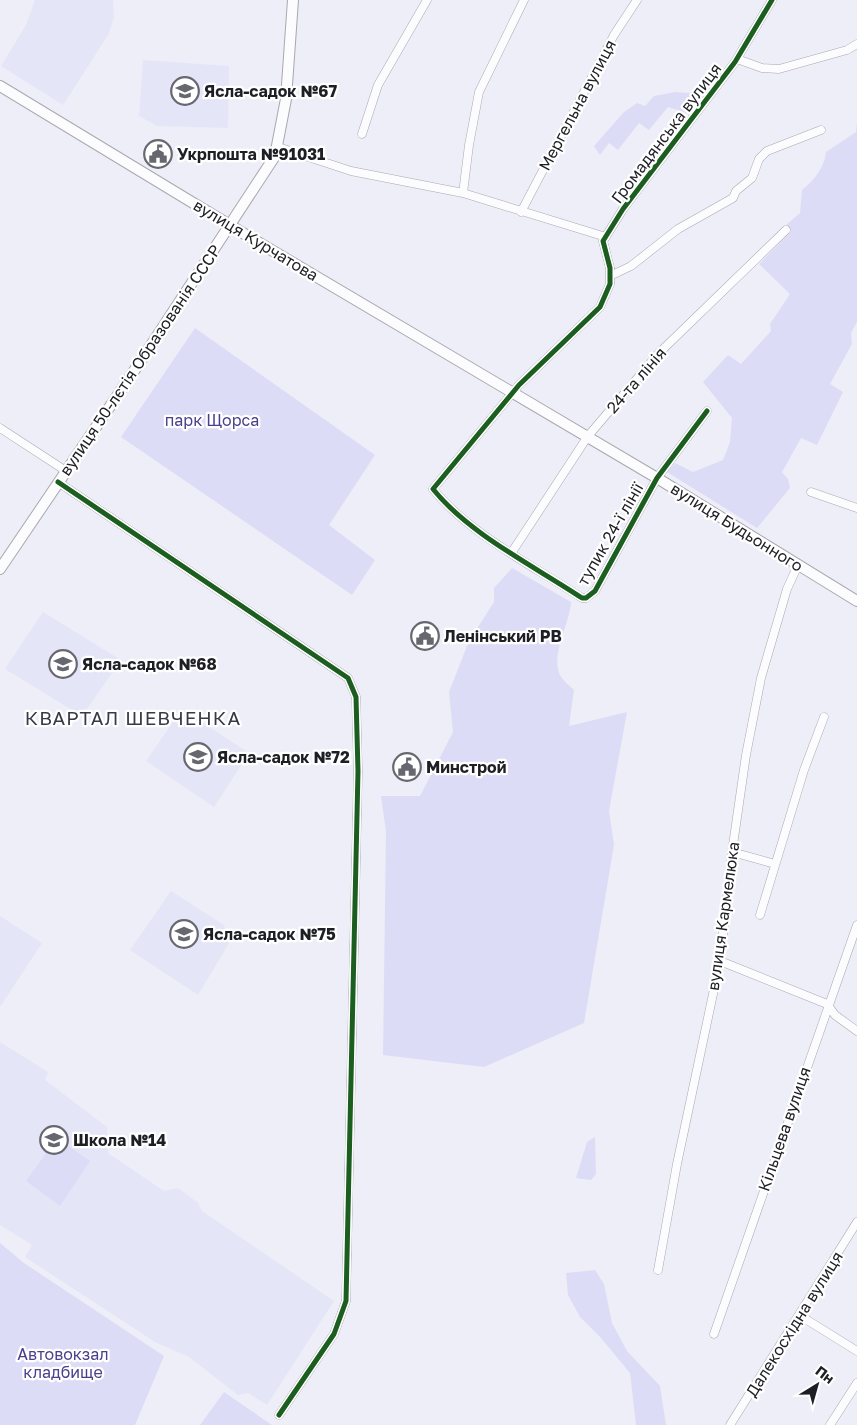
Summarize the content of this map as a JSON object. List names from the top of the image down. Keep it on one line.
{"streets":{"main road":["вулиця Курчатова","вулиця 50-лєтія Образованія СССР","вулиця Будьонного"],"street":["Мергельна вулиця","Громадянська вулиця","24-та лінія","тупик 24-ї лінії","вулиця Кармелюка","Кільцева вулиця","Далекосхідна вулиця"]},"crossings":[["вулиця Курчатова","вулиця 50-лєтія Образованія СССР"],["вулиця Курчатова","вулиця Будьонного"],["24-та лінія","вулиця Будьонного"],["24-та лінія","тупик 24-ї лінії"],["вулиця Будьонного","тупик 24-ї лінії"],["вулиця Будьонного","вулиця Кармелюка"]],"districts":["КВАРТАЛ ШЕВЧЕНКА"],"parks":["парк Щорса","Автовокзал кладбище"],"places":{"school or university":["Ясла-садок №67","Ясла-садок №68","Ясла-садок №72","Ясла-садок №75","Школа №14"],"public building":["Укрпошта №91031","Ленінський РВ","Минстрой"]},"north":"top right"}
